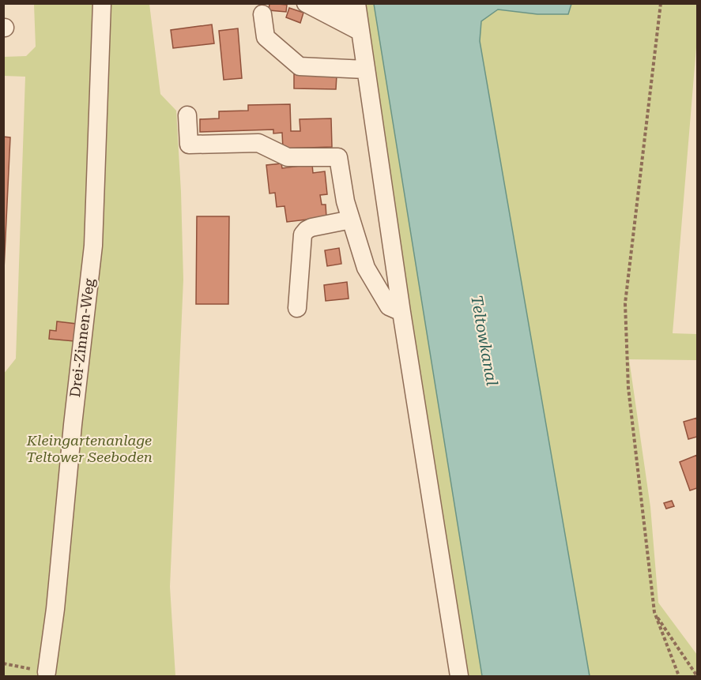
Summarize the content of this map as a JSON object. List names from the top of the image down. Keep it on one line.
{"streets":{"lane":["Drei-Zinnen-Weg"]},"water":["Teltowkanal"],"parks":["Kleingartenanlage Teltower Seeboden"]}
